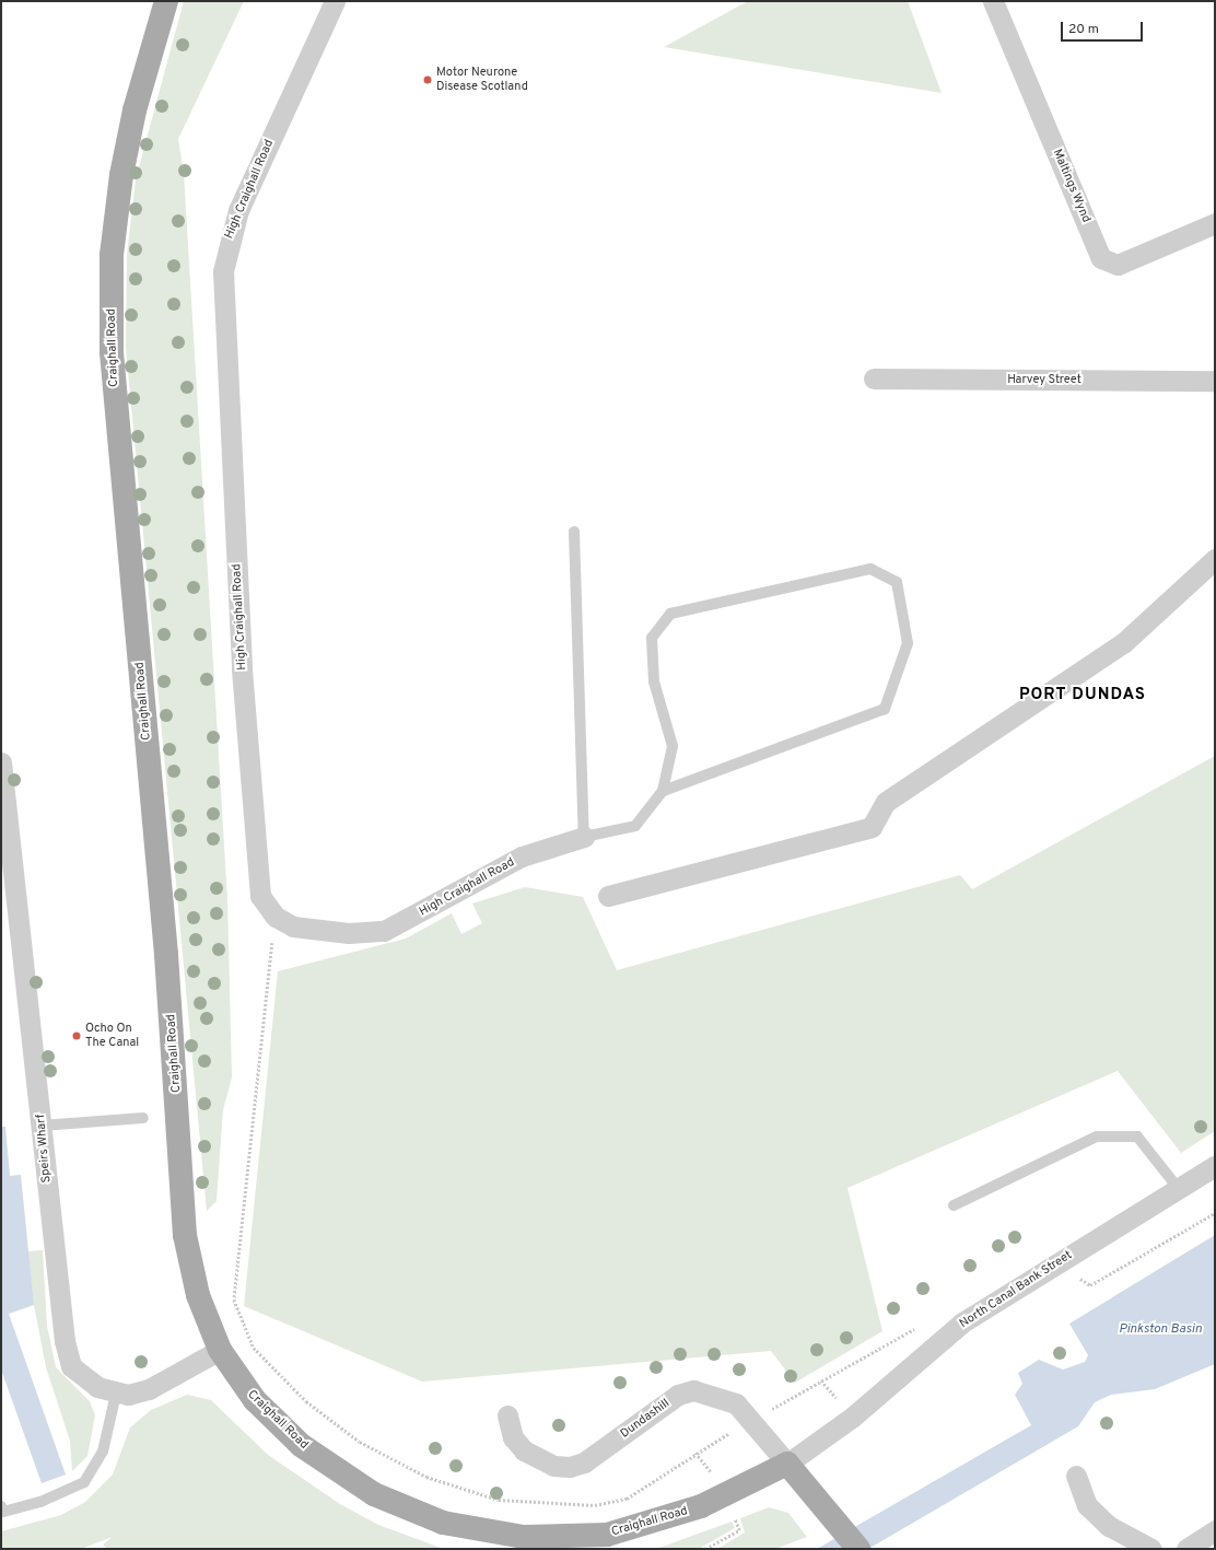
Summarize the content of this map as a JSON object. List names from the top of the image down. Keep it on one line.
{"streets":{"main road":["Craighall Road"],"street":["Maltings Wynd","High Craighall Road","Harvey Street","Speirs Wharf","North Canal Bank Street","Dundashill"]},"crossings":[["Craighall Road","North Canal Bank Street"],["Craighall Road","Dundashill"],["North Canal Bank Street","Dundashill"]],"districts":["PORT DUNDAS"],"water":["Pinkston Basin"],"places":["Motor Neurone Disease Scotland","Ocho On The Canal"],"scale_bar":"20 m"}
